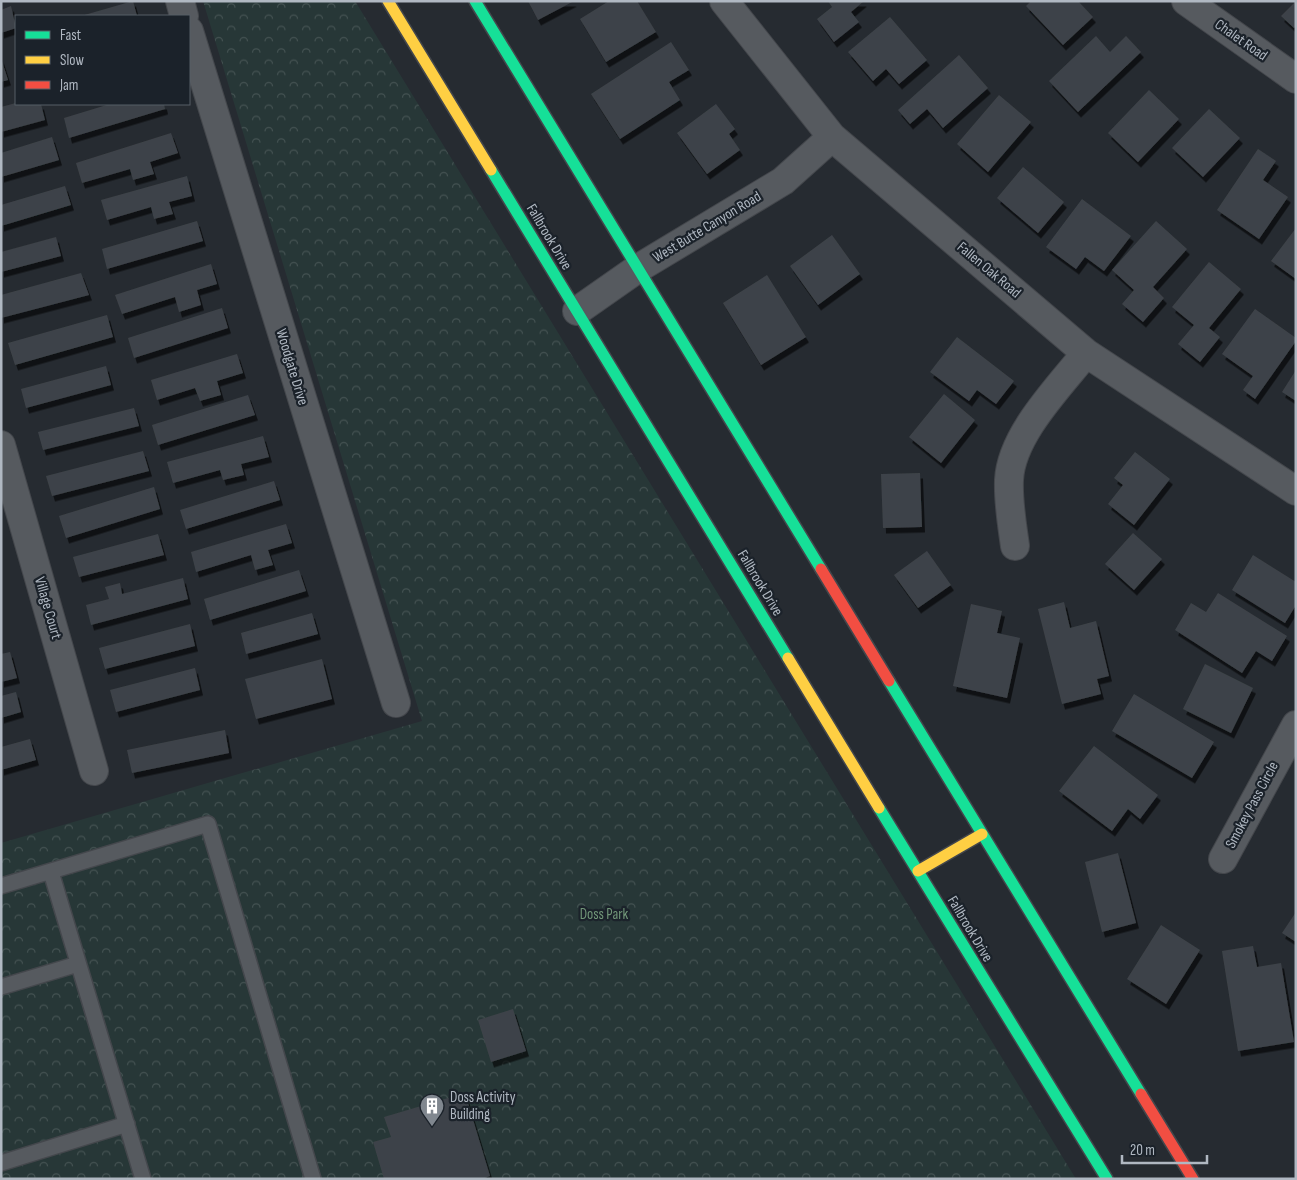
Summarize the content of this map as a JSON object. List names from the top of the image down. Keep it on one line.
{"streets":{"main road":["Fallbrook Drive"],"street":["Chalet Road","West Butte Canyon Road","Fallen Oak Road","Woodgate Drive","Village Court","Smokey Pass Circle"]},"crossings":[["West Butte Canyon Road","Fallbrook Drive"],["West Butte Canyon Road","Fallen Oak Road"]],"parks":["Doss Park"],"places":{"building":["Doss Activity Building"]},"legend":["Fast","Slow","Jam"],"scale_bar":"20 m"}
